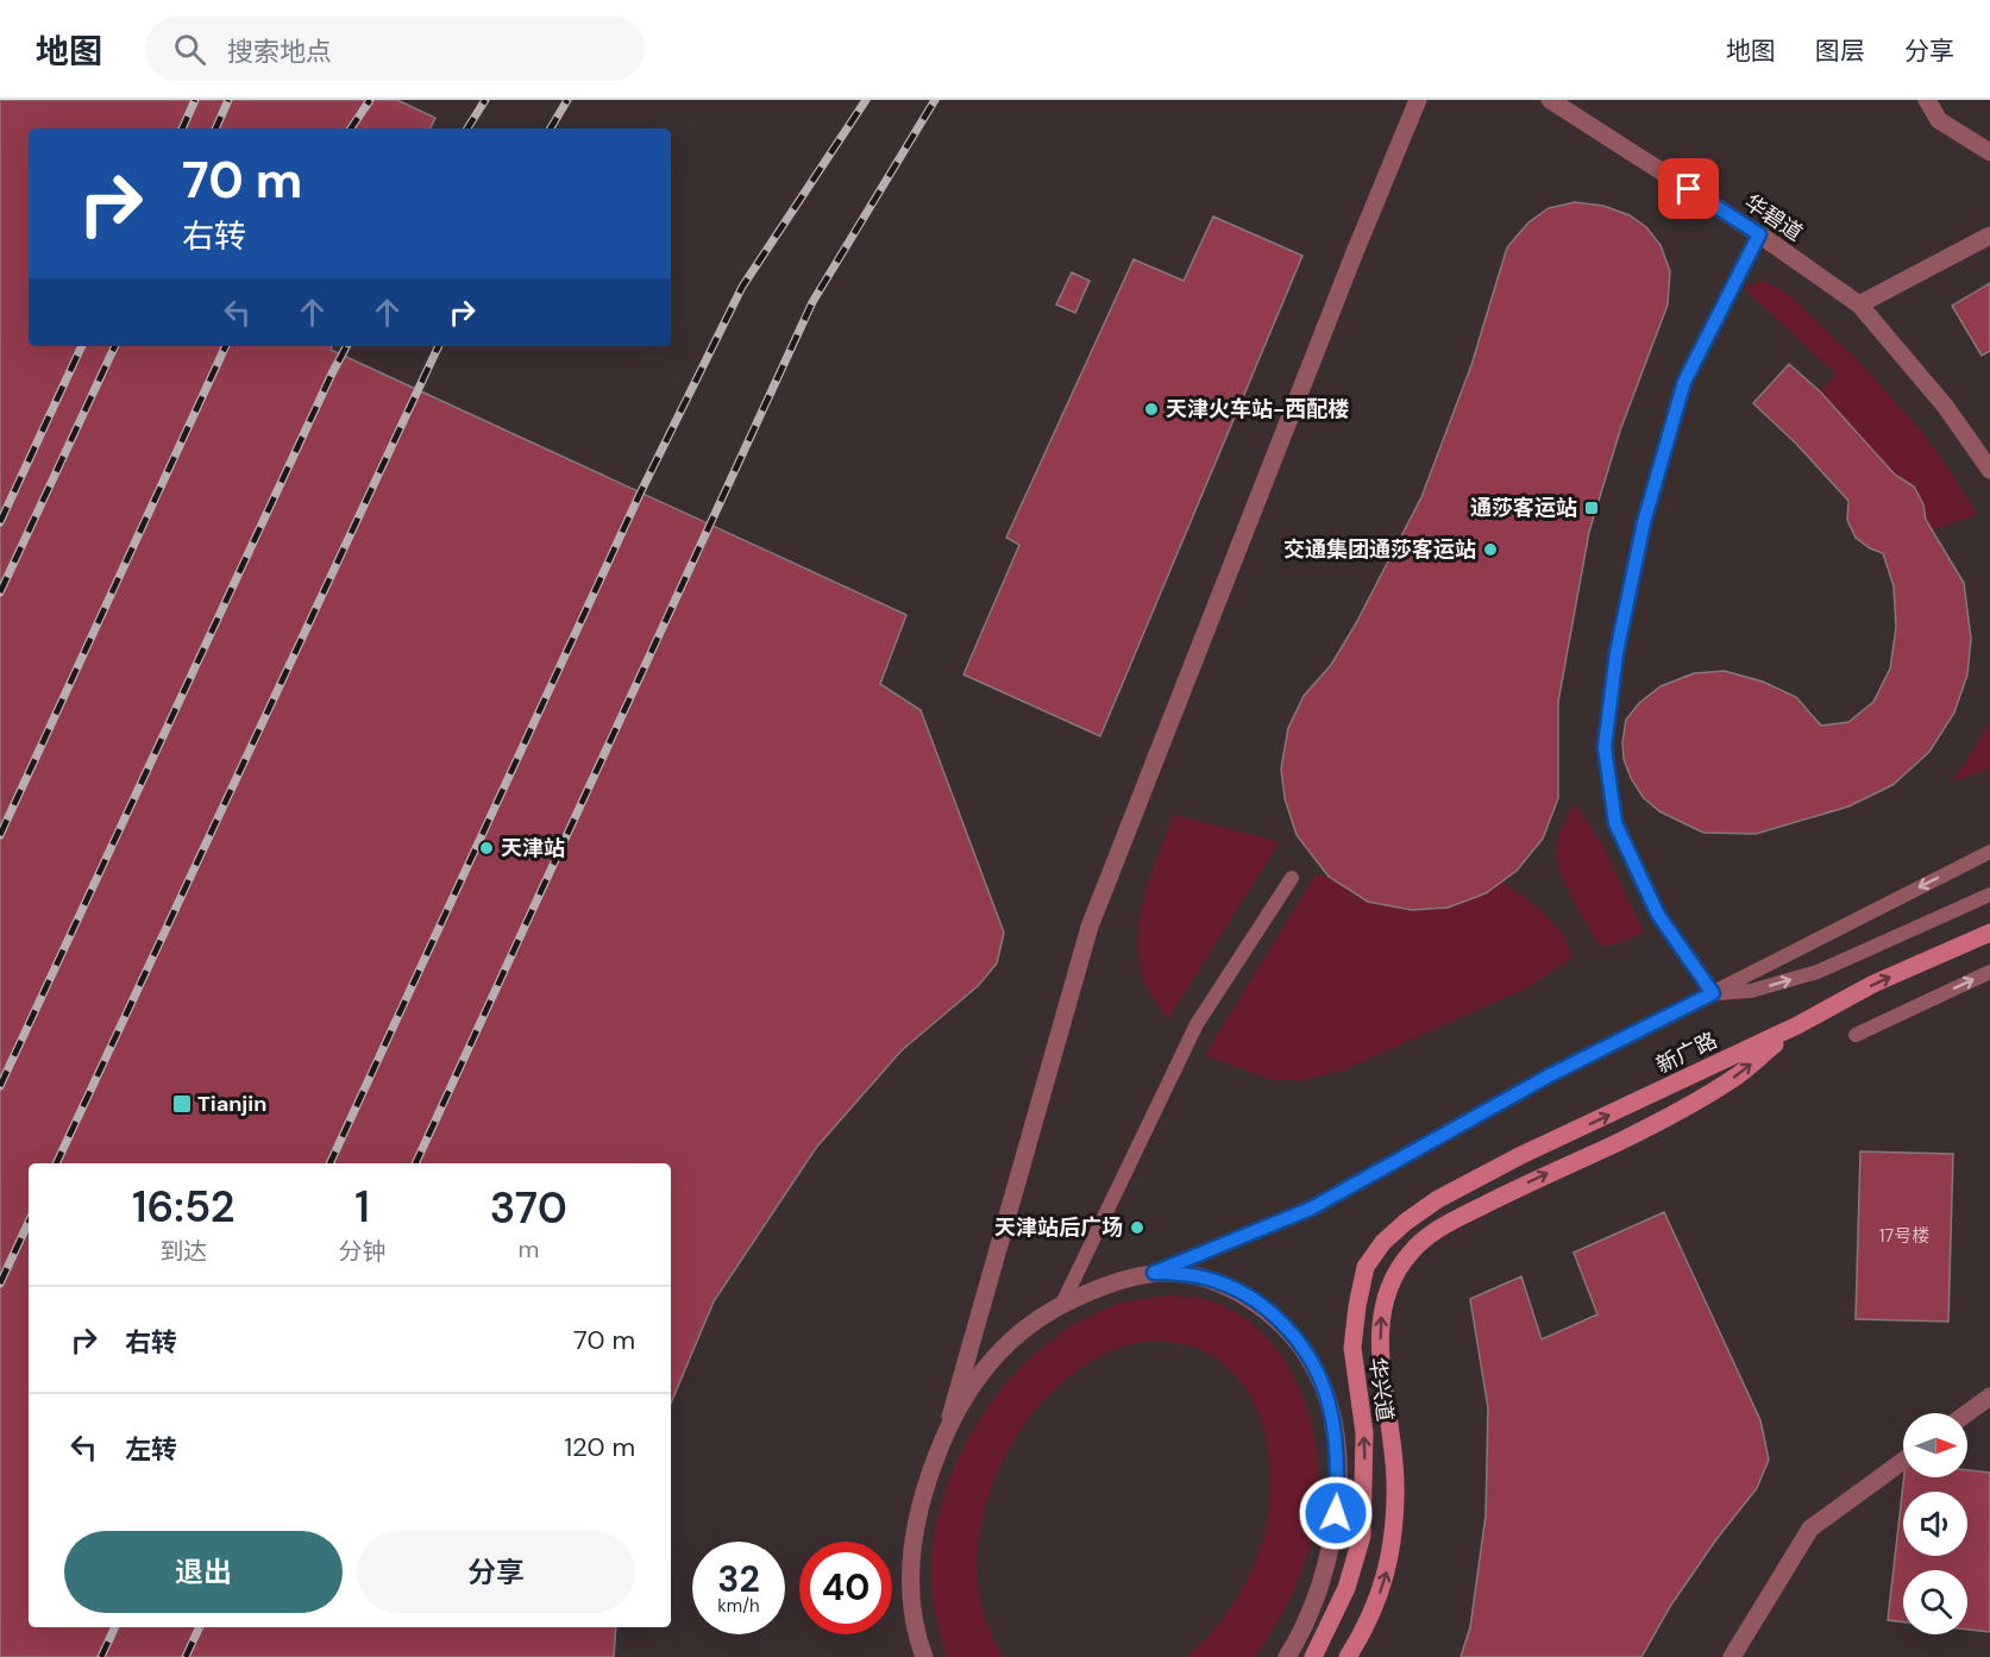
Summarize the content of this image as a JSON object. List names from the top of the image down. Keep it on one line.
{"streets":{"main road":["新广路","华兴道"],"street":["华碧道"]},"crossings":[["新广路","华兴道"]],"one_way":["新广路","华兴道"],"places":{"other":["天津火车站-西配楼","交通集团通莎客运站","天津站","天津站后广场"],"transit":["通莎客运站","Tianjin"]},"house_numbers":["17号楼"],"north":"right","page":{"header":"地图","search":"搜索地点","nav":["地图","图层","分享"],"turn":["70 m","右转"],"eta":["16:52","到达","1","分钟","370","m"],"list":[{"name":"右转","value":"70 m"},{"name":"左转","value":"120 m"}],"buttons":["退出","分享"],"speed":"32 km/h","limit":"40"}}
